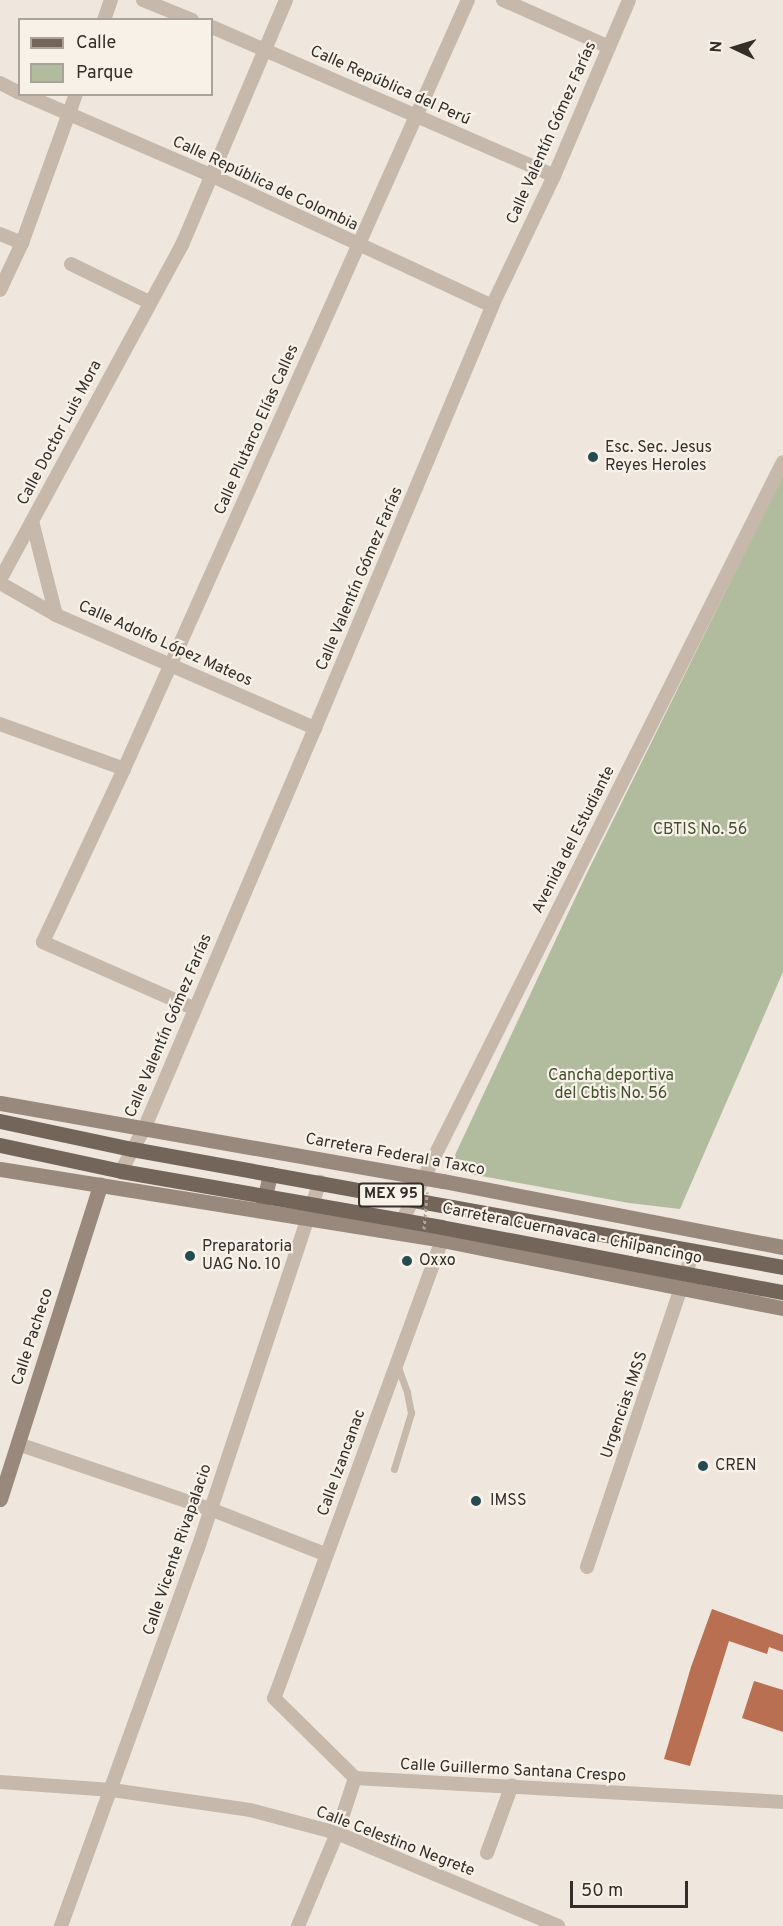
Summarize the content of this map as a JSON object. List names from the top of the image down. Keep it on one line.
{"streets":{"main road":["MEX 95","Carretera Cuernavaca - Chilpancingo"],"street":["Calle República del Perú","Calle Valentín Gómez Farías","Calle República de Colombia","Calle Plutarco Elías Calles","Calle Doctor Luis Mora","Calle Adolfo López Mateos","Avenida del Estudiante","Carretera Federal a Taxco","Calle Pacheco","Urgencias IMSS","Calle Izancanac","Calle Vicente Rivapalacio","Calle Guillermo Santana Crespo","Calle Celestino Negrete"]},"crossings":[["Calle República del Perú","Calle Valentín Gómez Farías"],["Calle República del Perú","Calle Plutarco Elías Calles"],["Calle República del Perú","Calle Doctor Luis Mora"],["Calle Valentín Gómez Farías","Calle República de Colombia"],["Calle Valentín Gómez Farías","Calle Plutarco Elías Calles"],["Calle Valentín Gómez Farías","Calle Adolfo López Mateos"],["Calle Valentín Gómez Farías","Carretera Federal a Taxco"],["Calle Valentín Gómez Farías","Carretera Cuernavaca - Chilpancingo"],["Calle República de Colombia","Calle Plutarco Elías Calles"],["Calle República de Colombia","Calle Doctor Luis Mora"],["Calle Plutarco Elías Calles","Calle Adolfo López Mateos"],["Calle Doctor Luis Mora","Calle Adolfo López Mateos"],["Avenida del Estudiante","Carretera Federal a Taxco"],["Avenida del Estudiante","Carretera Cuernavaca - Chilpancingo"],["Carretera Federal a Taxco","Carretera Cuernavaca - Chilpancingo"],["Carretera Cuernavaca - Chilpancingo","Urgencias IMSS"],["Carretera Cuernavaca - Chilpancingo","Calle Vicente Rivapalacio"],["Calle Izancanac","Calle Guillermo Santana Crespo"],["Calle Vicente Rivapalacio","Calle Celestino Negrete"]],"parks":["CBTIS No. 56","Cancha deportiva del Cbtis No. 56"],"places":["Esc. Sec. Jesus Reyes Heroles","Preparatoria UAG No. 10","Oxxo","CREN","IMSS"],"legend":["Calle","Parque"],"scale_bar":"50 m","north":"left"}
